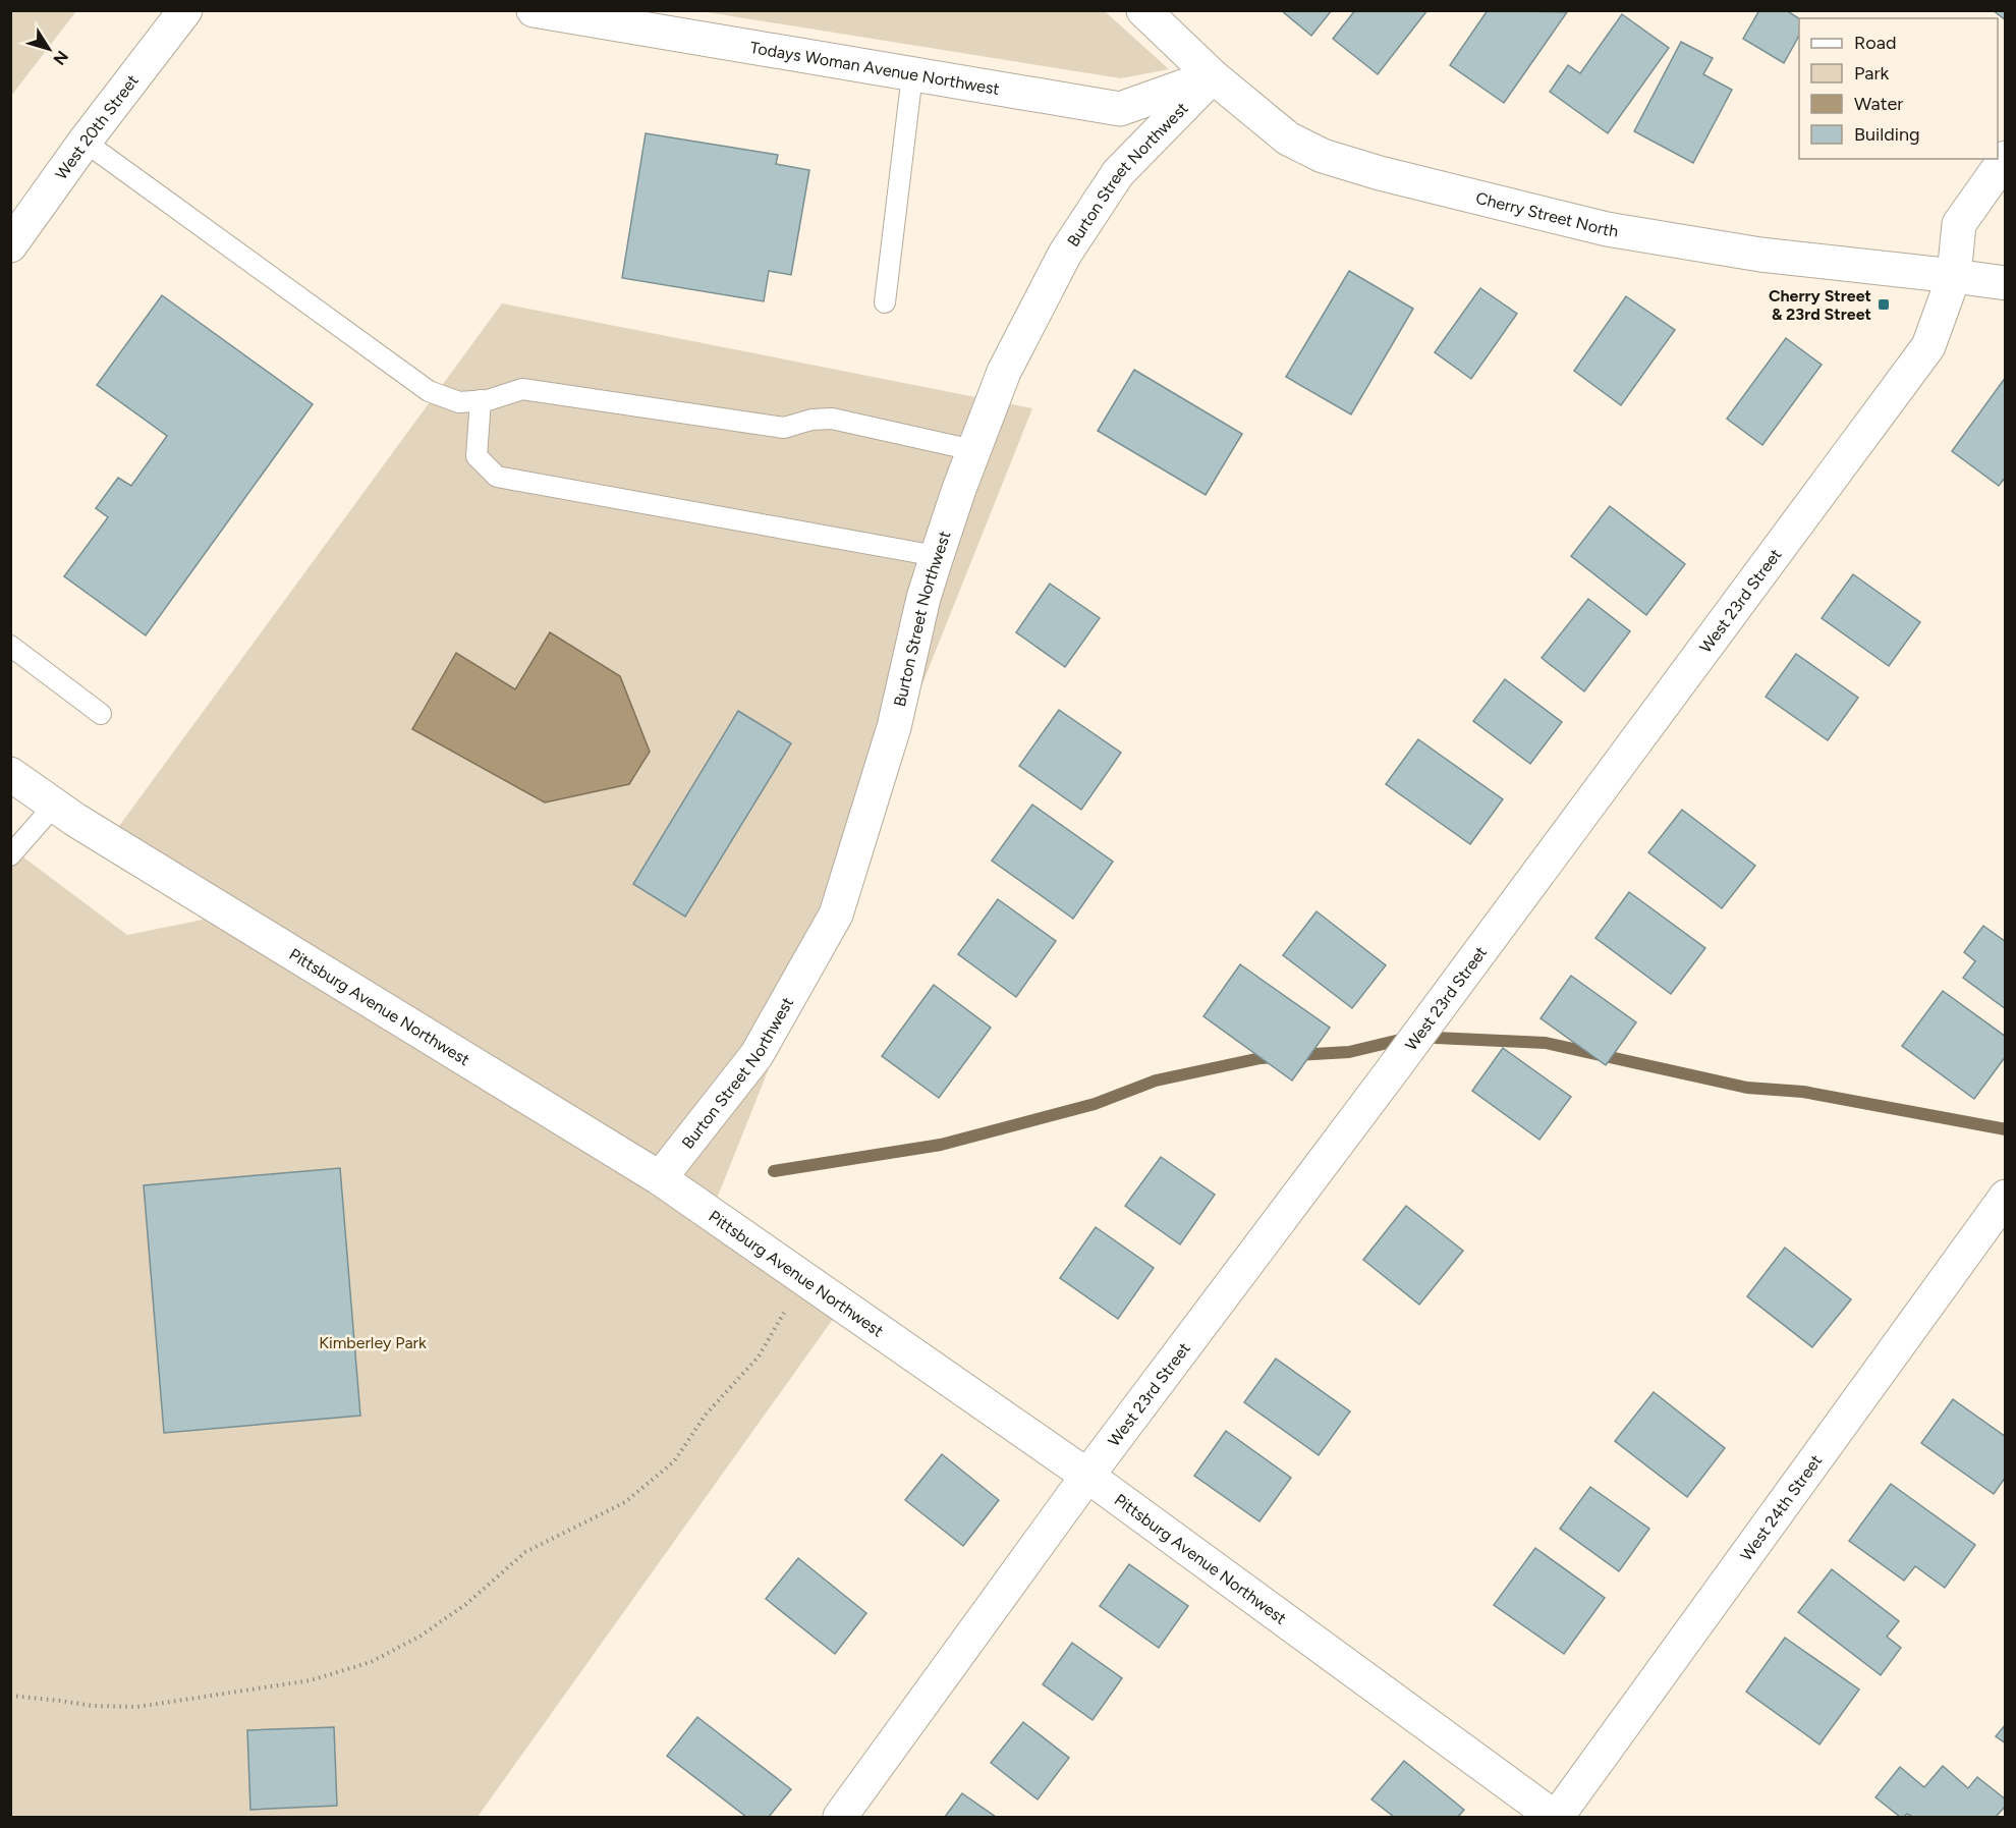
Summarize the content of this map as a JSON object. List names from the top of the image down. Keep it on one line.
{"streets":{"street":["Todays Woman Avenue Northwest","West 20th Street","Burton Street Northwest","Cherry Street North","West 23rd Street","Pittsburg Avenue Northwest","West 24th Street"]},"crossings":[["Todays Woman Avenue Northwest","Burton Street Northwest"],["Todays Woman Avenue Northwest","Cherry Street North"],["Burton Street Northwest","Cherry Street North"],["Burton Street Northwest","Pittsburg Avenue Northwest"],["Cherry Street North","West 23rd Street"],["West 23rd Street","Pittsburg Avenue Northwest"],["Pittsburg Avenue Northwest","West 24th Street"]],"parks":["Kimberley Park"],"places":{"transit":["Cherry Street & 23rd Street"]},"legend":["Road","Park","Water","Building"],"north":"bottom right"}
